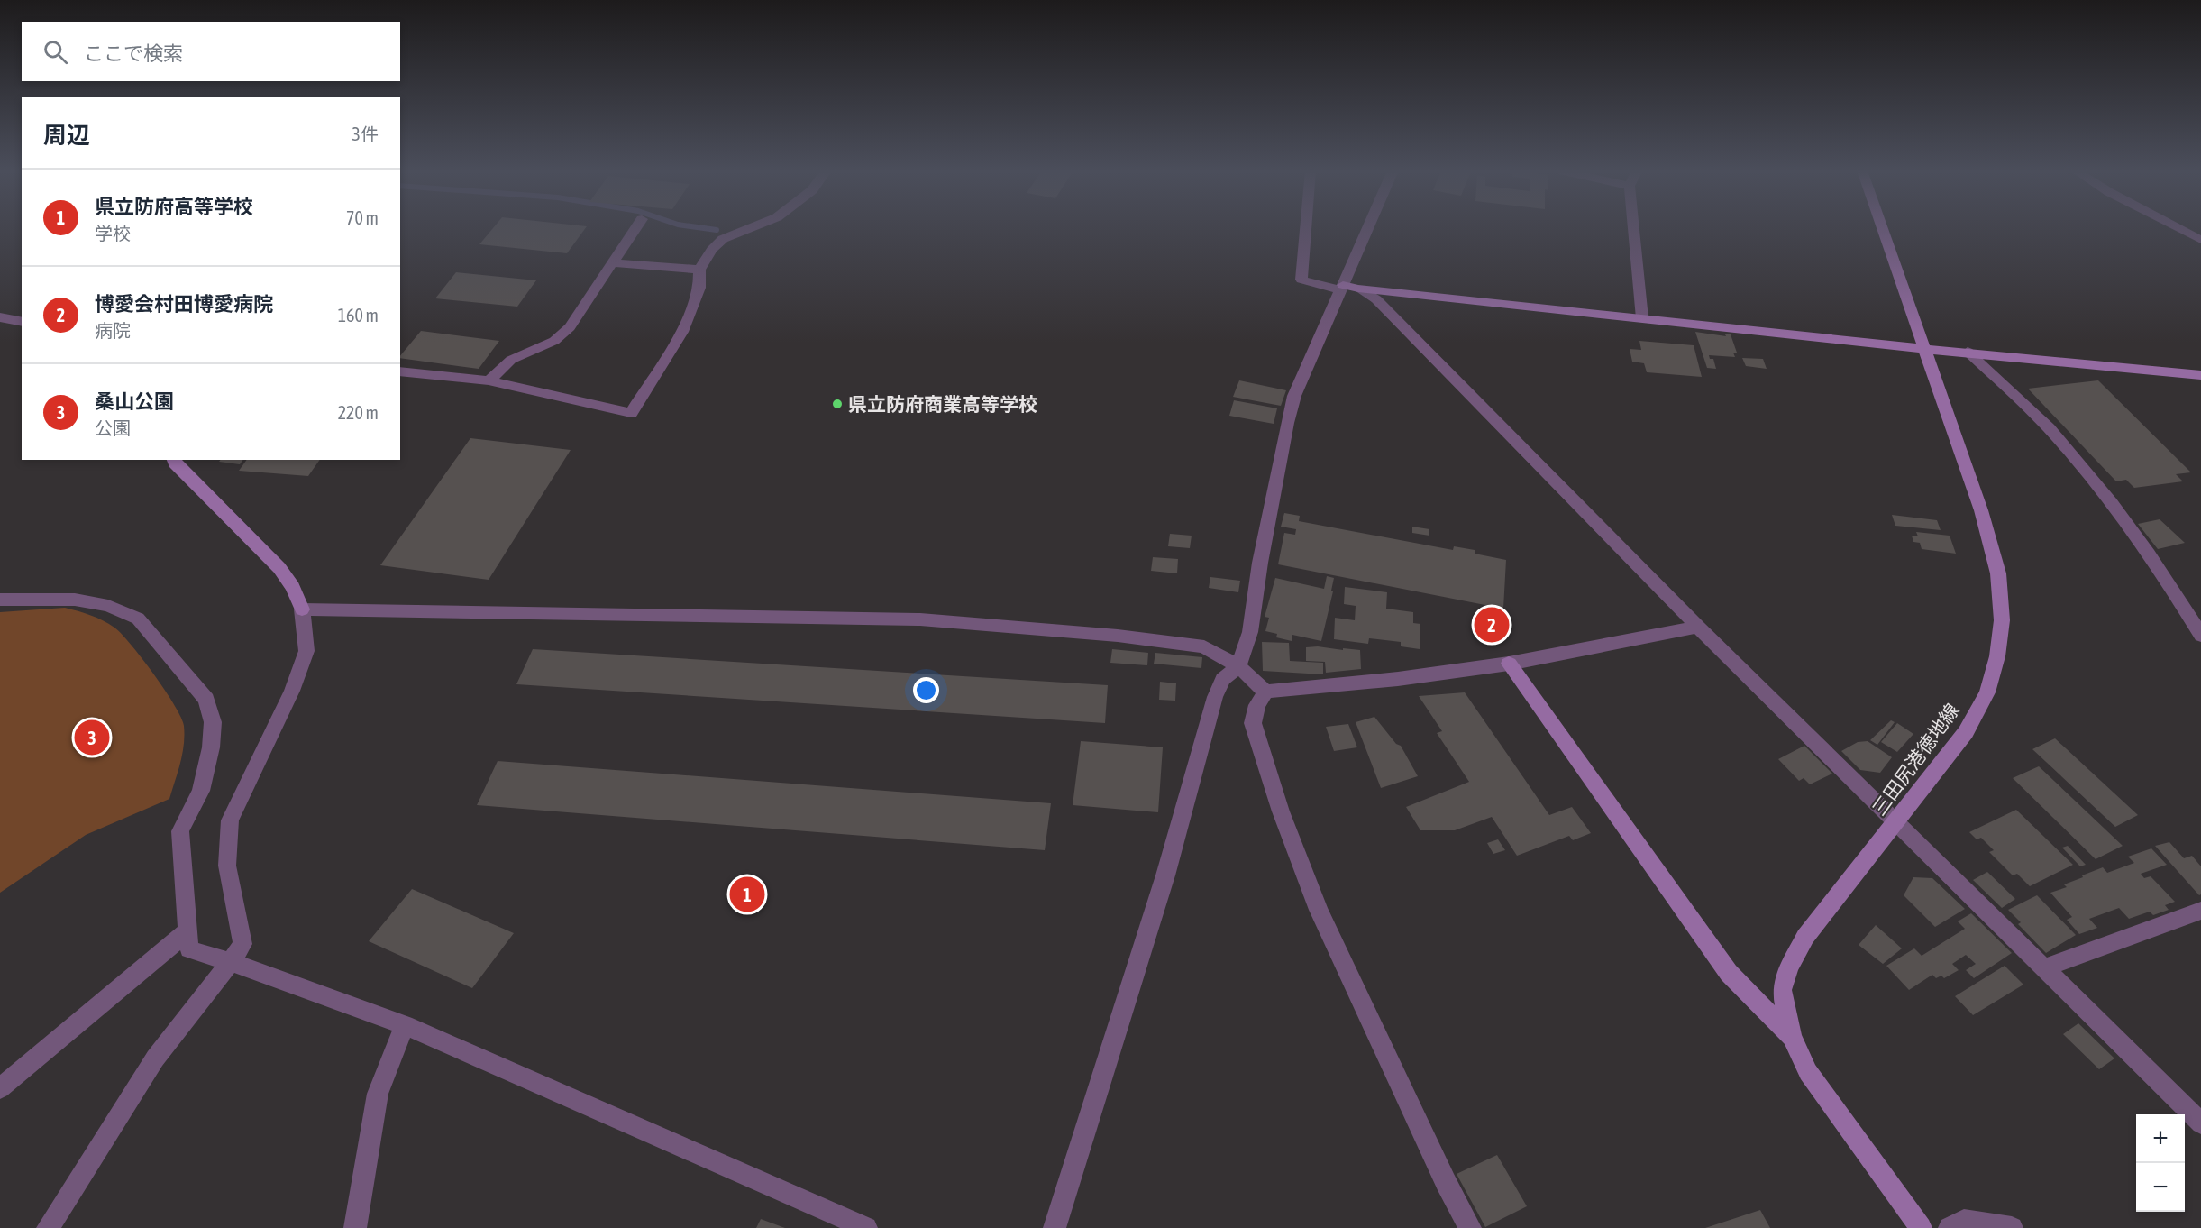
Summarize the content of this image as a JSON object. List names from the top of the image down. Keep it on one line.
{"streets":{"street":["三田尻港徳地線"]},"places":["県立防府商業高等学校"],"page":{"search":"ここで検索","heading":["周辺","3件"],"list":[{"mark":"1","name":"県立防府高等学校","note":"学校","value":"70 m"},{"mark":"2","name":"博愛会村田博愛病院","note":"病院","value":"160 m"},{"mark":"3","name":"桑山公園","note":"公園","value":"220 m"}],"pins":["2","3","1"],"map_buttons":["+","−"]}}
